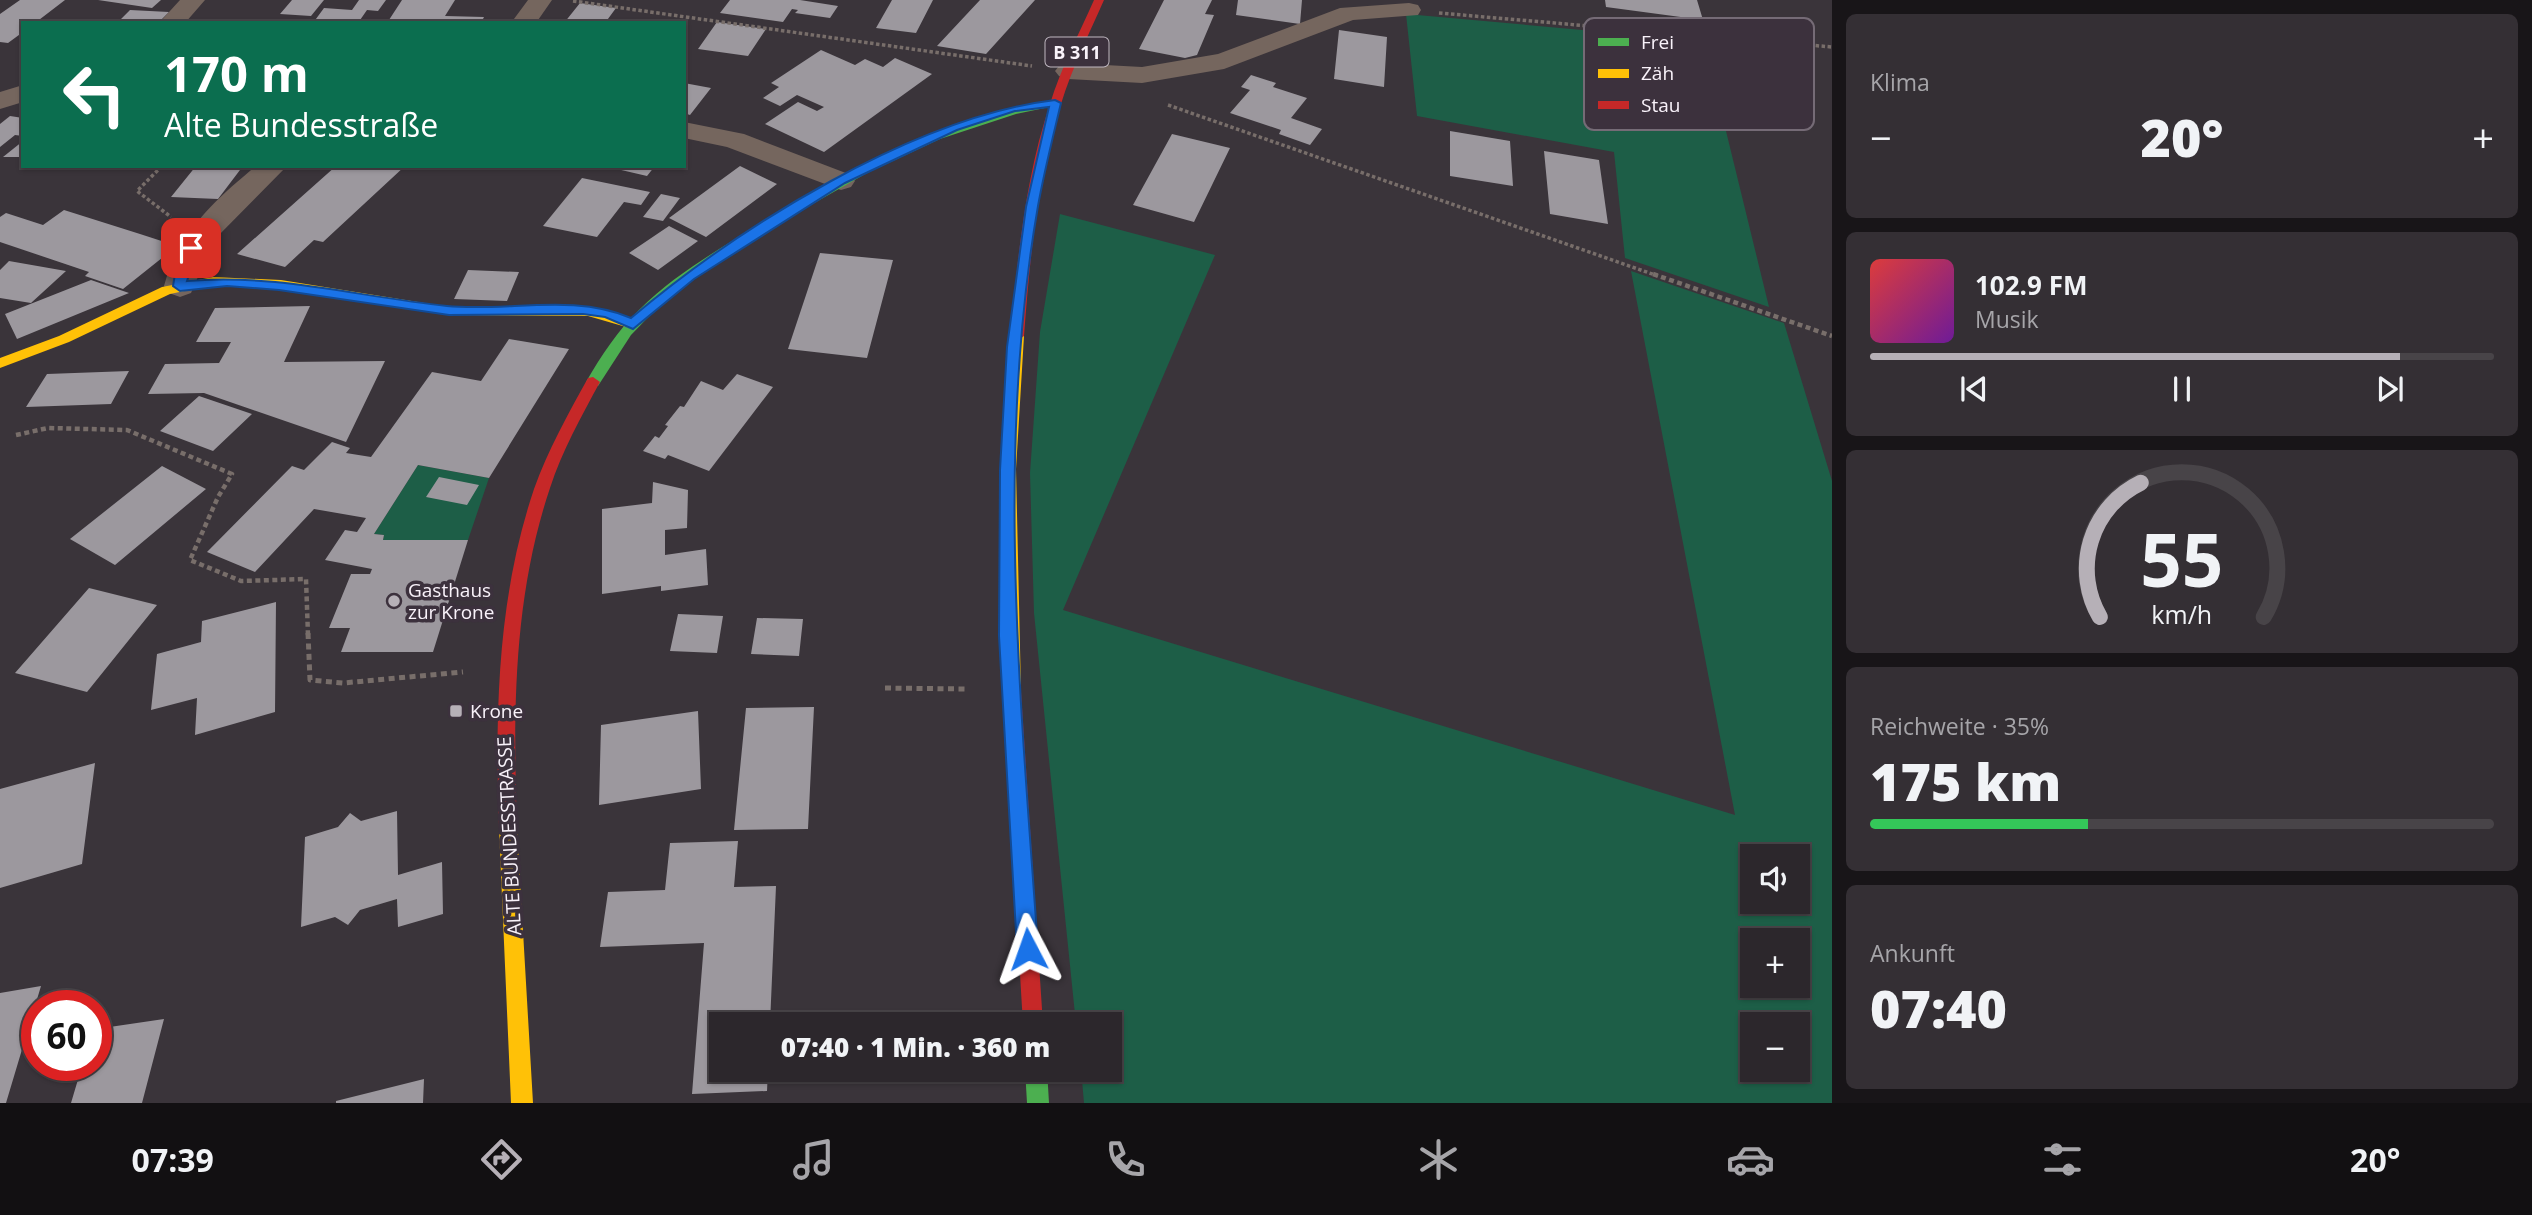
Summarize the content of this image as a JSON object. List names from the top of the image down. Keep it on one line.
{"streets":{"street":["B 311","ALTE BUNDESSTRASSE"]},"crossings":[["B 311","ALTE BUNDESSTRASSE"]],"places":{"other":["Gasthaus zur Krone"],"transit":["Krone"]},"legend":["Frei","Zäh","Stau"],"page":{"tile":["Klima",["Reichweite · 35%","175 km"],["Ankunft","07:40"]],"turn":["170 m","Alte Bundesstraße"],"heat":["−","20°","+"],"song":["102.9 FM","Musik"],"map_buttons":["+","−"],"limit":"60","trip":"07:40 · 1 Min. · 360 m","tabs":["07:39","20°"],"gauge":["55","km/h"]}}
